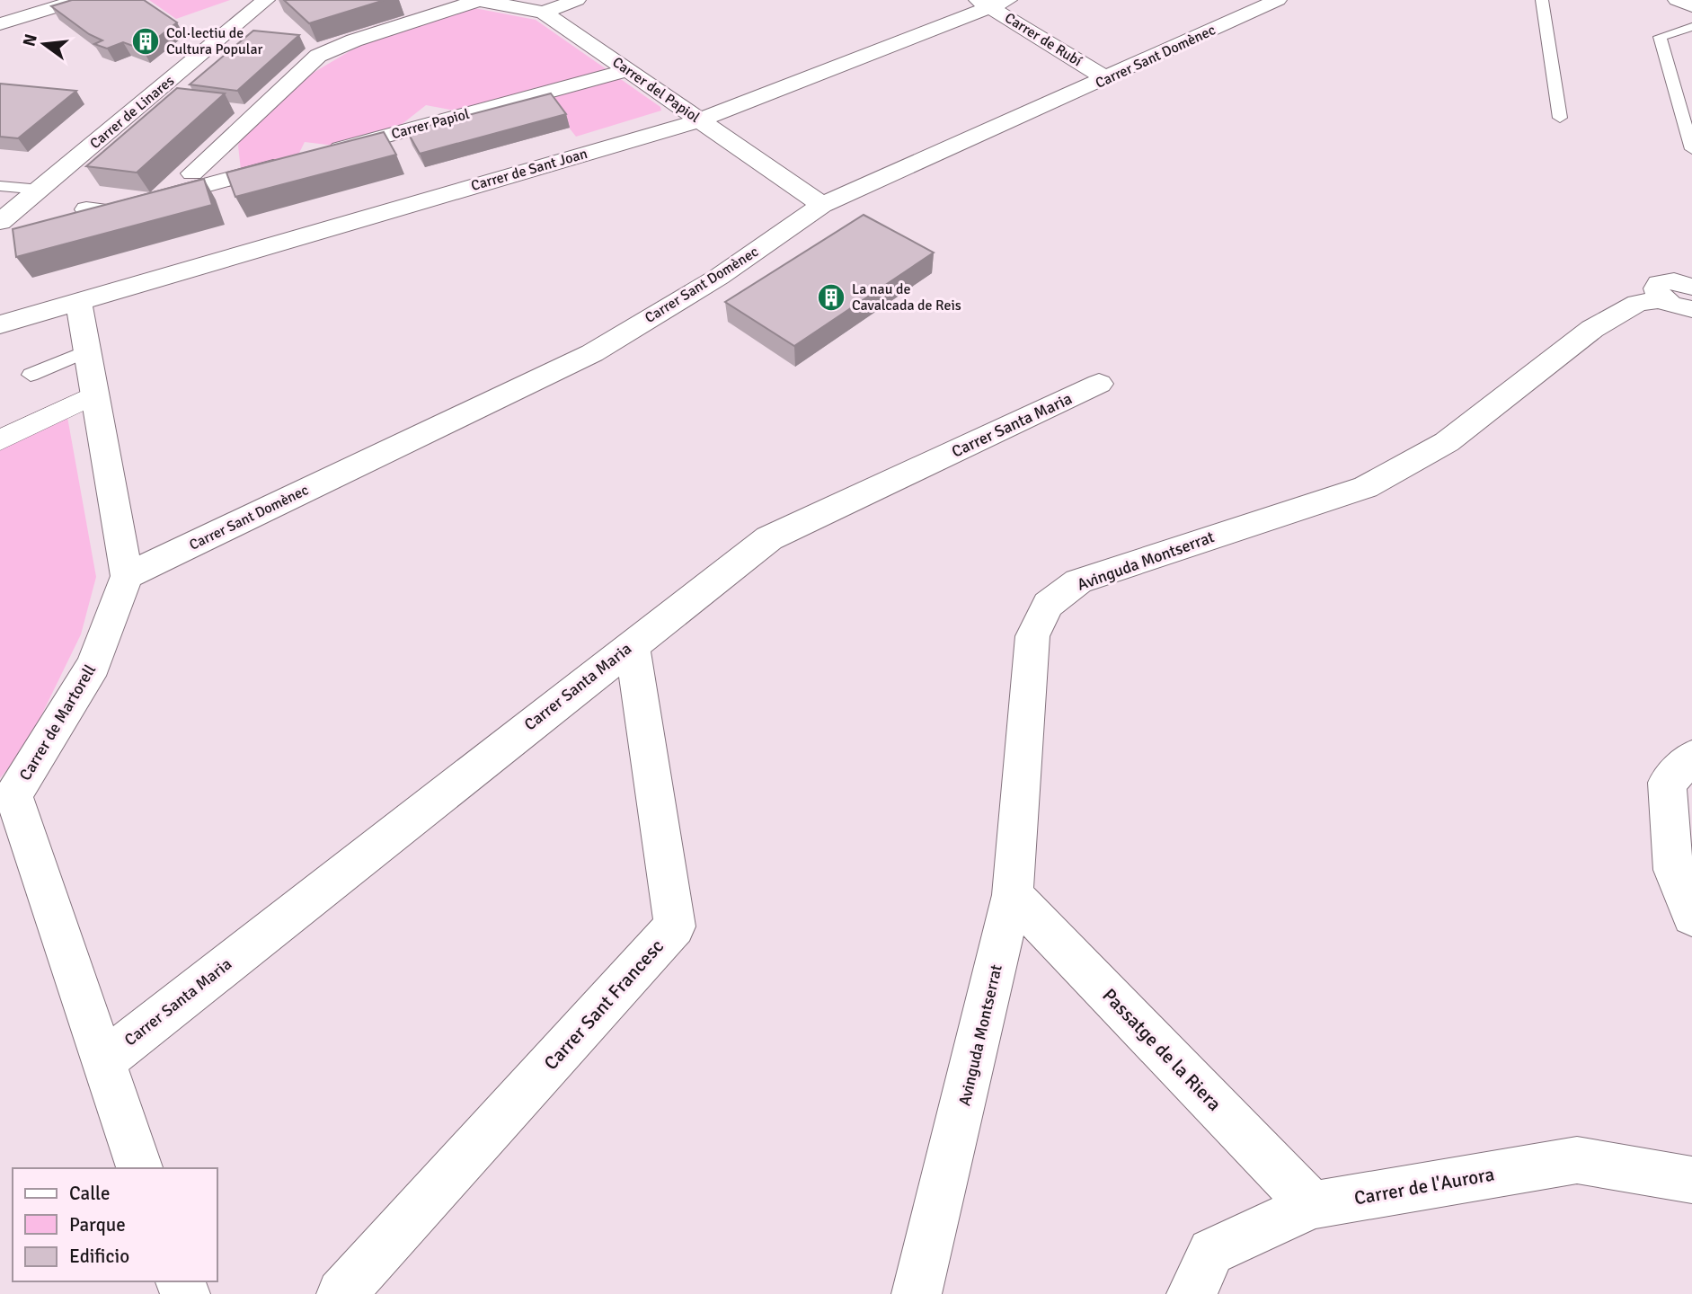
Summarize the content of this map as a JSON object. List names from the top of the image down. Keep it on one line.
{"streets":{"street":["Carrer de Rubí","Carrer Sant Domènec","Carrer del Papiol","Carrer de Linares","Carrer Papiol","Carrer de Sant Joan","Carrer Santa Maria","Avinguda Montserrat","Carrer de Martorell","Carrer Sant Francesc","Passatge de la Riera","Carrer de l'Aurora"]},"crossings":[["Carrer de Rubí","Carrer Sant Domènec"],["Carrer de Rubí","Carrer de Sant Joan"],["Carrer Sant Domènec","Carrer del Papiol"],["Carrer Sant Domènec","Carrer de Martorell"],["Carrer del Papiol","Carrer Papiol"],["Carrer del Papiol","Carrer de Sant Joan"],["Carrer Santa Maria","Carrer de Martorell"],["Carrer Santa Maria","Carrer Sant Francesc"],["Avinguda Montserrat","Passatge de la Riera"],["Passatge de la Riera","Carrer de l'Aurora"]],"places":{"building":["Col·lectiu de Cultura Popular","La nau de Cavalcada de Reis"]},"legend":["Calle","Parque","Edificio"],"north":"left"}
